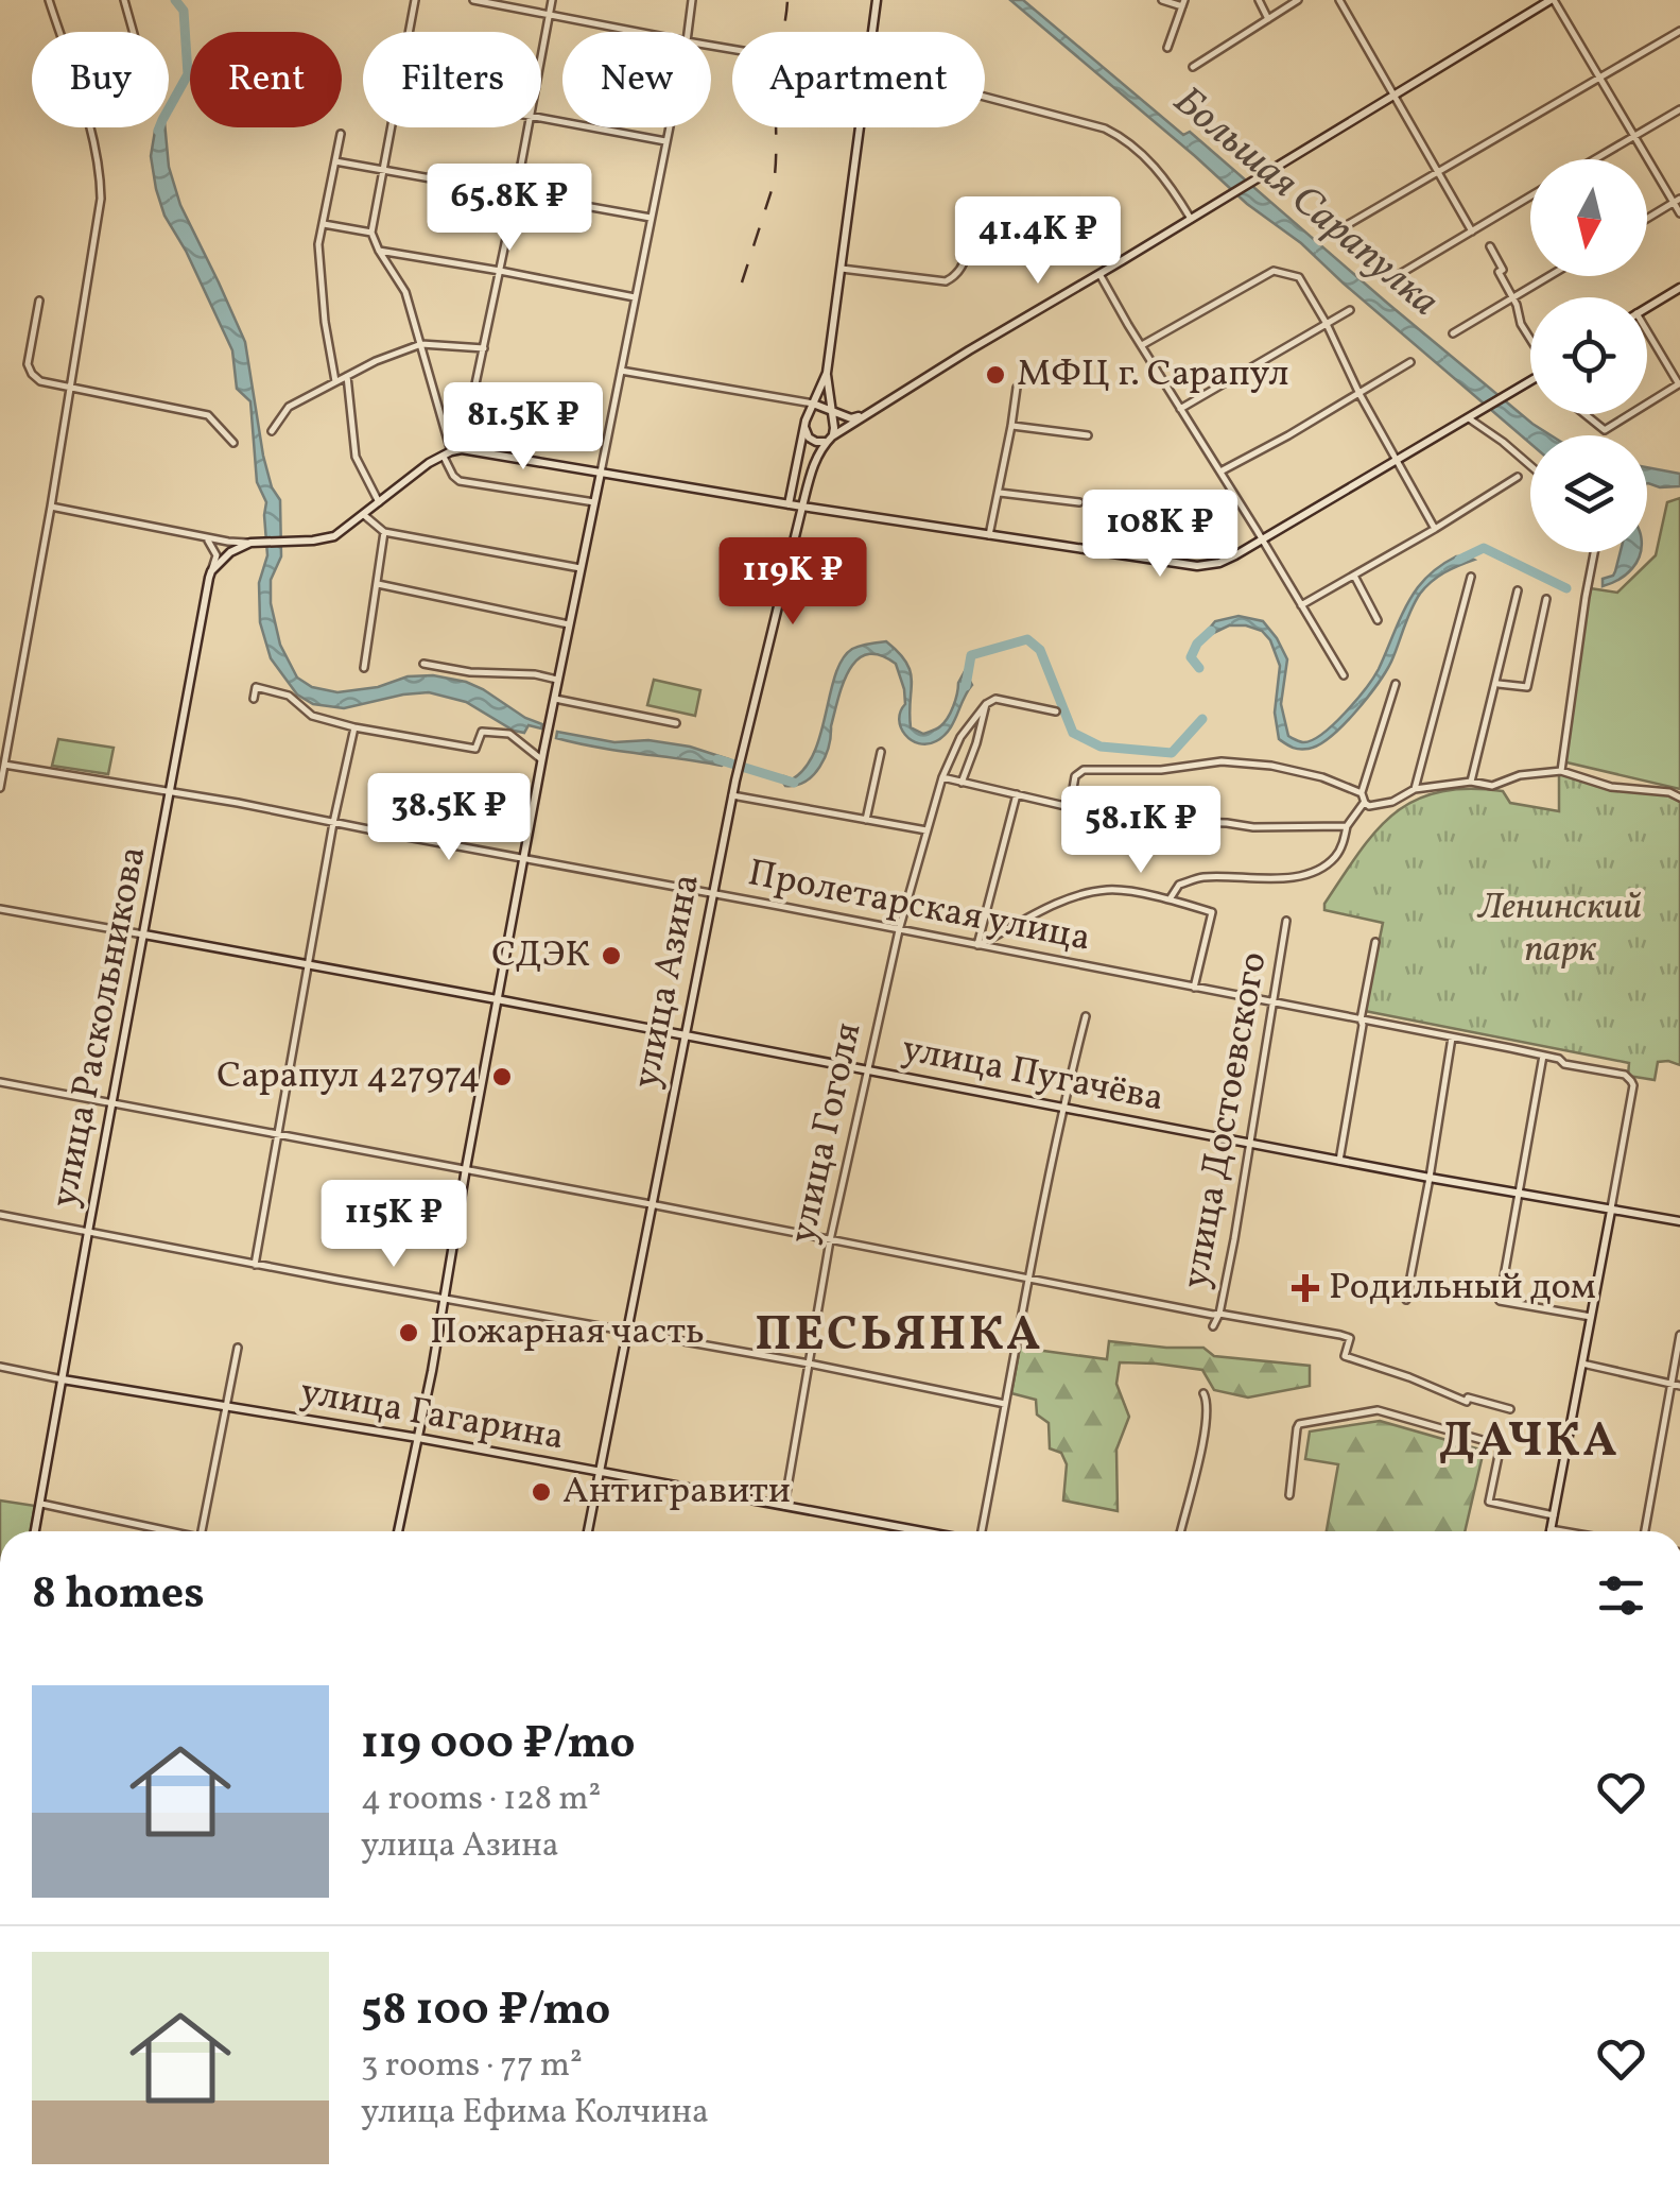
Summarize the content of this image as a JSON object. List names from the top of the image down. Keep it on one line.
{"streets":{"main road":["улица Азина","улица Раскольникова","улица Пугачёва","улица Гагарина"],"street":["Пролетарская улица","улица Достоевского","улица Гоголя"]},"crossings":[["Пролетарская улица","улица Азина"],["Пролетарская улица","улица Раскольникова"],["Пролетарская улица","улица Пугачёва"],["Пролетарская улица","улица Достоевского"],["Пролетарская улица","улица Гоголя"],["улица Азина","улица Пугачёва"],["улица Азина","улица Гагарина"],["улица Раскольникова","улица Пугачёва"],["улица Раскольникова","улица Гагарина"],["улица Пугачёва","улица Достоевского"],["улица Пугачёва","улица Гоголя"],["улица Гоголя","улица Гагарина"]],"districts":["ПЕСЬЯНКА","ДАЧКА"],"water":["Большая Сарапулка"],"parks":["Ленинский парк"],"places":{"other":["МФЦ г. Сарапул","СДЭК","Сарапул 427974","Пожарная часть","Антигравити"],"health":["Родильный дом"]},"north":"bottom","page":{"chip":["Buy","Rent","Filters","New","Apartment"],"price":["65.8K ₽","41.4K ₽","81.5K ₽","108K ₽","119K ₽","38.5K ₽","58.1K ₽","115K ₽"],"heading":"8 homes","list":[{"name":"119 000 ₽/mo","note":"4 rooms · 128 m² · улица Азина"},{"name":"58 100 ₽/mo","note":"3 rooms · 77 m² · улица Ефима Колчина"}]}}
